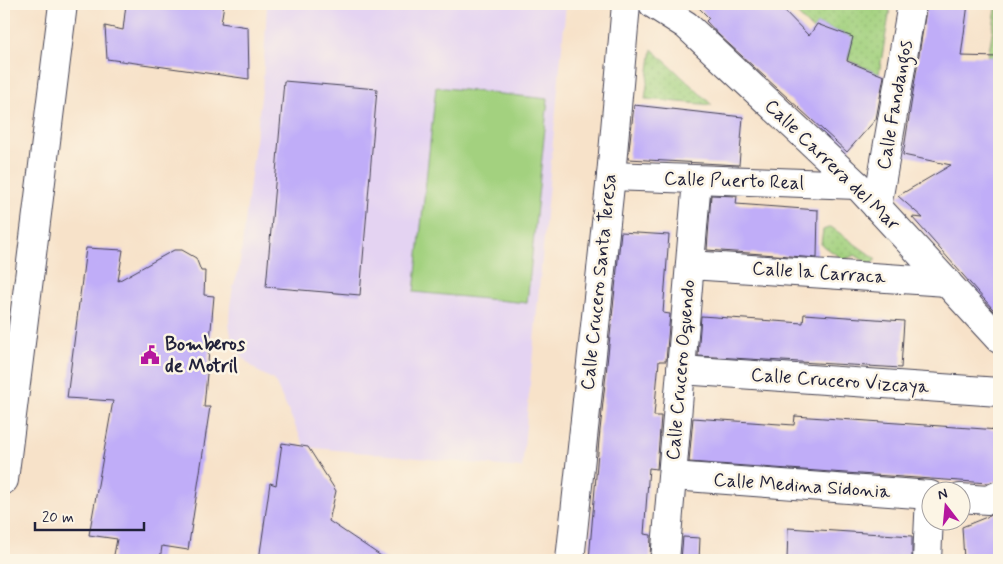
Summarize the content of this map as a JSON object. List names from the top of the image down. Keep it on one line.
{"streets":{"main road":["Calle Fandangos","Calle Carrera del Mar","Calle Puerto Real","Calle la Carraca","Calle Crucero Santa Teresa","Calle Crucero Oquendo","Calle Crucero Vizcaya","Calle Medina Sidonia"]},"crossings":[["Calle Fandangos","Calle Carrera del Mar"],["Calle Carrera del Mar","Calle Puerto Real"],["Calle Carrera del Mar","Calle la Carraca"],["Calle Puerto Real","Calle Crucero Santa Teresa"],["Calle Puerto Real","Calle Crucero Oquendo"],["Calle la Carraca","Calle Crucero Oquendo"],["Calle Crucero Oquendo","Calle Crucero Vizcaya"],["Calle Crucero Oquendo","Calle Medina Sidonia"]],"places":{"public building":["Bomberos de Motril"]},"scale_bar":"20 m","north":"top"}
